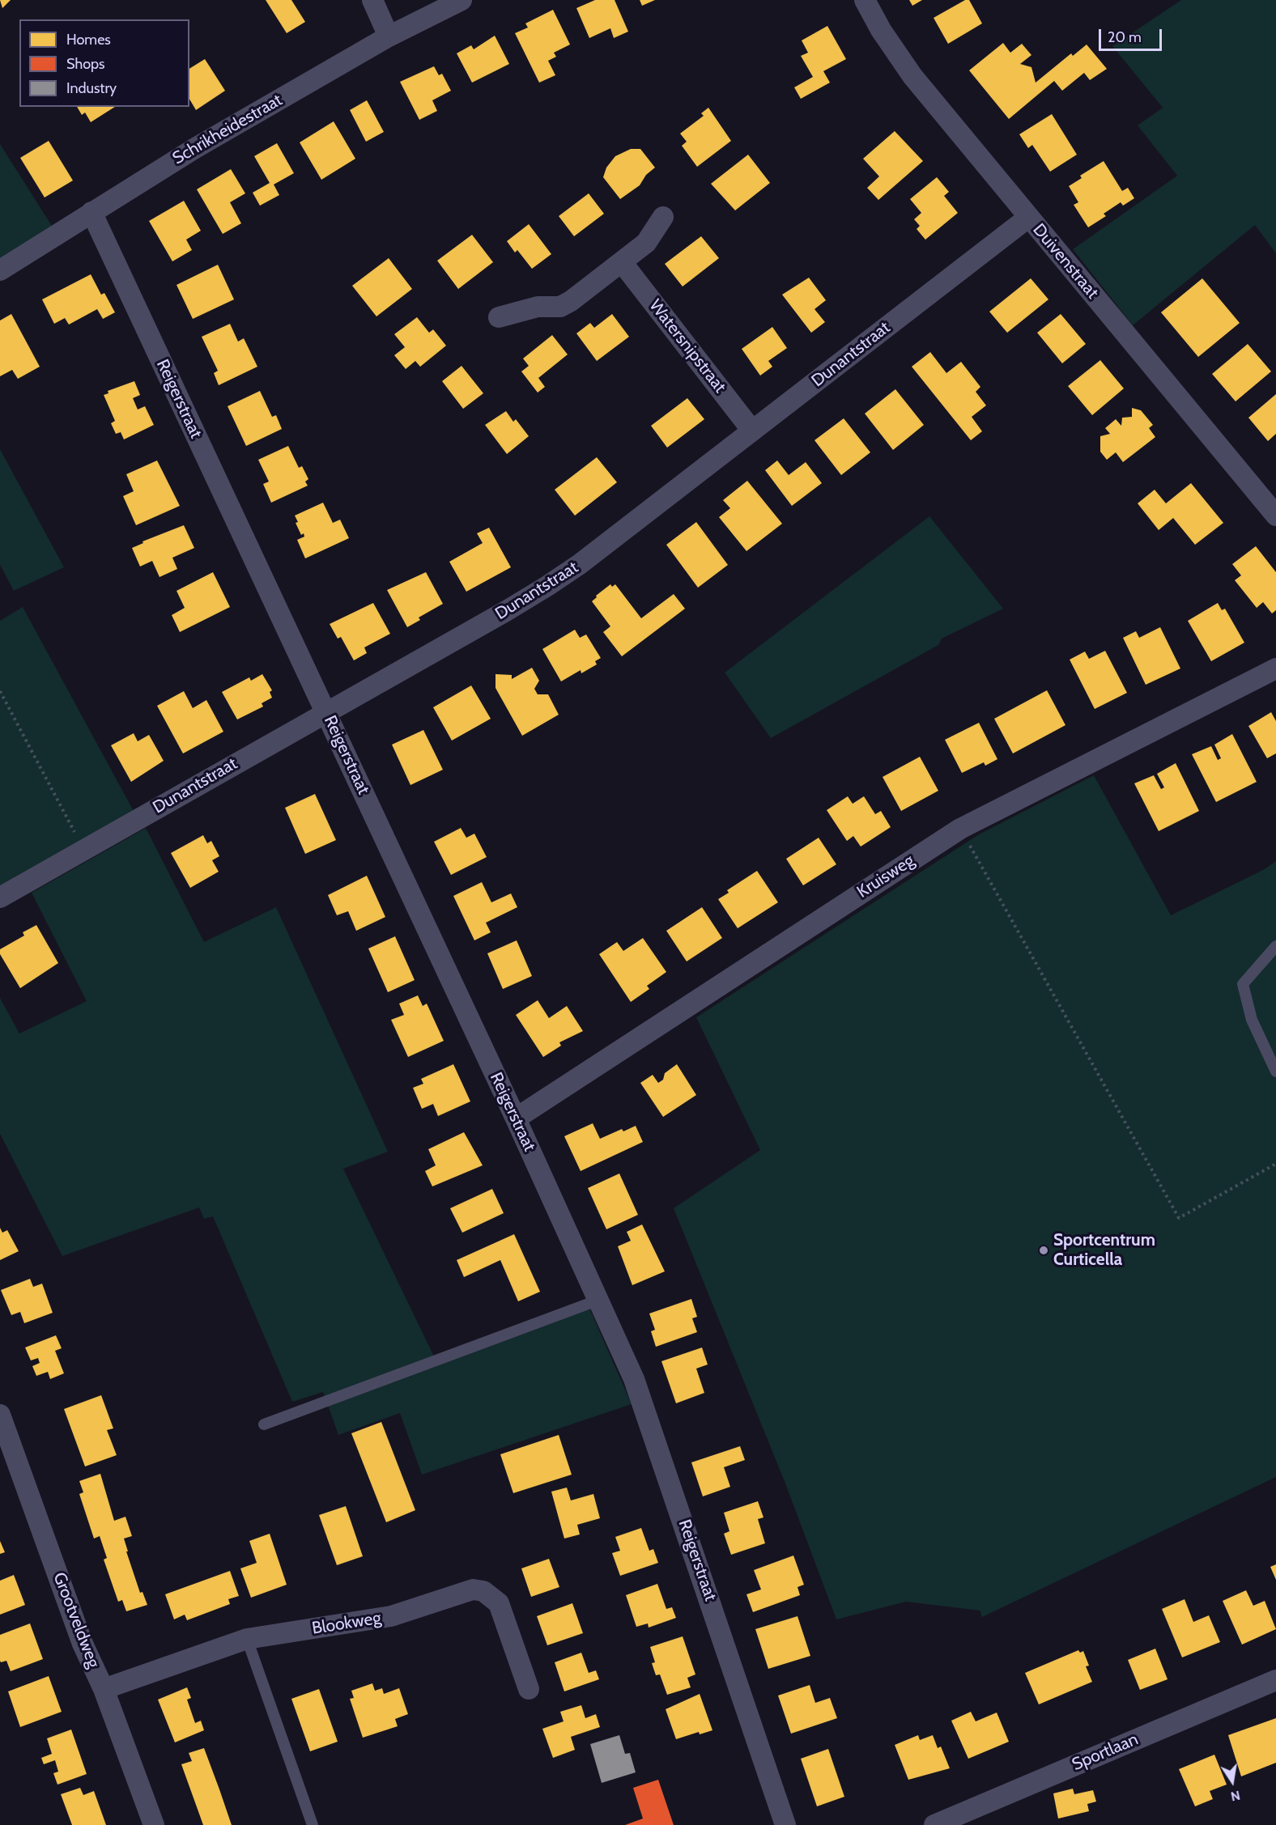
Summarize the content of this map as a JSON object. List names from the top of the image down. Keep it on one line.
{"streets":{"street":["Schrikheidestraat","Duivenstraat","Watersnipstraat","Dunantstraat","Reigerstraat","Kruisweg","Grootveldweg","Blookweg","Sportlaan"]},"crossings":[["Schrikheidestraat","Reigerstraat"],["Duivenstraat","Dunantstraat"],["Watersnipstraat","Dunantstraat"],["Dunantstraat","Reigerstraat"],["Reigerstraat","Kruisweg"],["Grootveldweg","Blookweg"]],"places":["Sportcentrum Curticella"],"legend":["Homes","Shops","Industry"],"scale_bar":"20 m","north":"bottom"}
